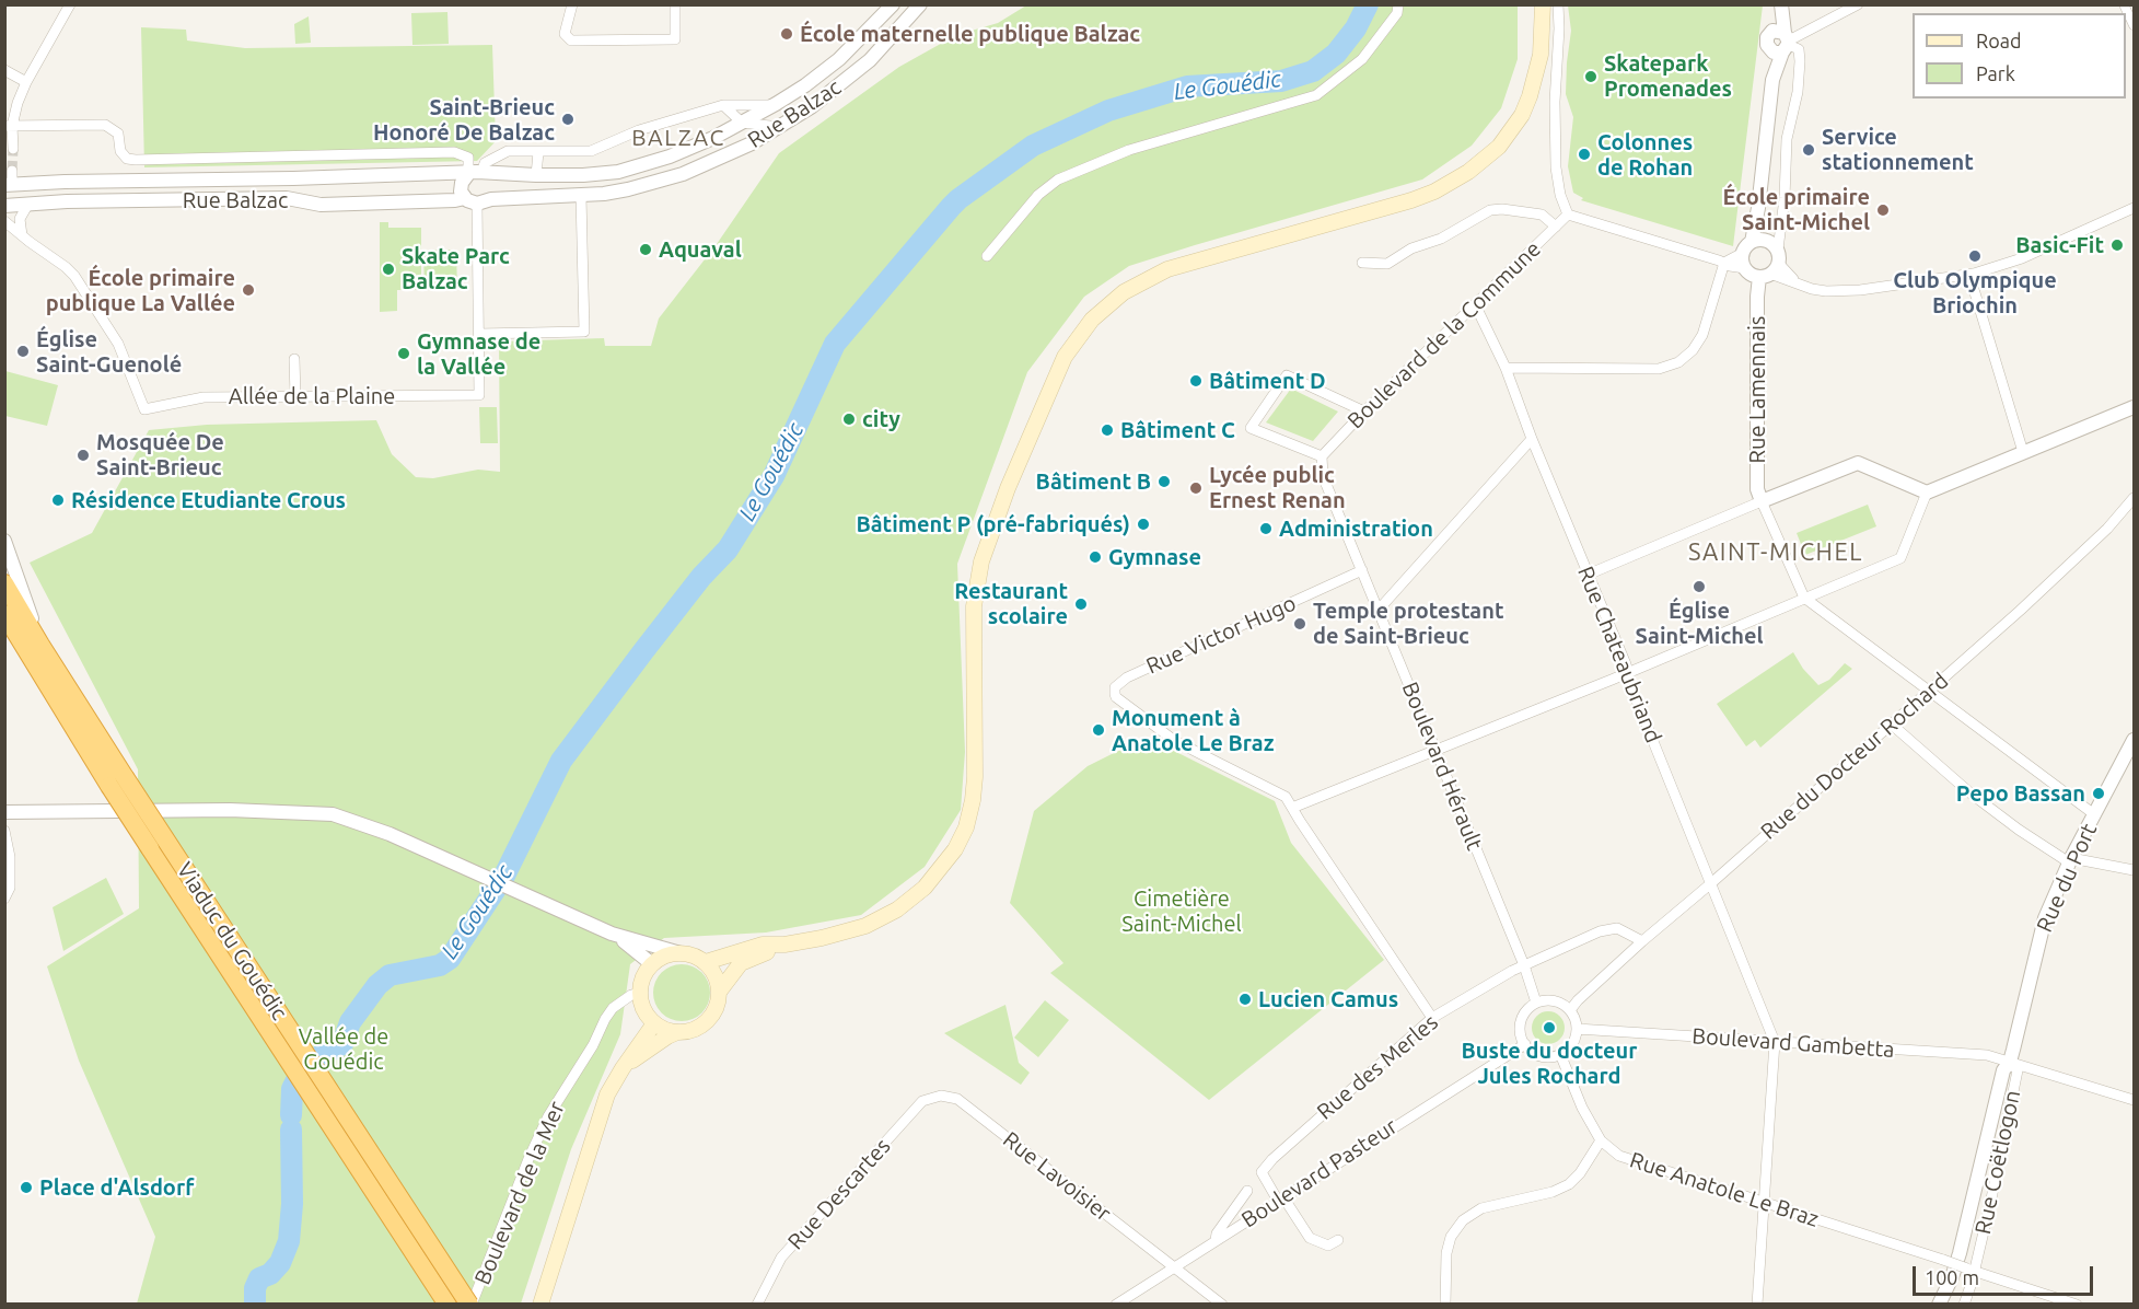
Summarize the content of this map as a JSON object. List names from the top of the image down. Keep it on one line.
{"streets":{"highway":["Viaduc du Gouédic"],"street":["Rue Balzac","Boulevard de la Commune","Rue Lamennais","Allée de la Plaine","Rue Victor Hugo","Rue Chateaubriand","Rue du Docteur Rochard","Boulevard Hérault","Rue du Port","Boulevard Gambetta","Rue des Merles","Rue Coëtlogon","Boulevard Pasteur","Rue Lavoisier","Rue Anatole Le Braz","Boulevard de la Mer","Rue Descartes"]},"crossings":[["Boulevard de la Commune","Rue Chateaubriand"],["Boulevard de la Commune","Boulevard Hérault"],["Rue Victor Hugo","Boulevard Hérault"],["Rue Chateaubriand","Rue du Docteur Rochard"],["Rue Chateaubriand","Boulevard Gambetta"],["Rue du Docteur Rochard","Boulevard Hérault"],["Rue du Docteur Rochard","Boulevard Gambetta"],["Rue du Docteur Rochard","Rue des Merles"],["Rue du Docteur Rochard","Boulevard Pasteur"],["Rue du Docteur Rochard","Rue Anatole Le Braz"],["Boulevard Hérault","Boulevard Gambetta"],["Boulevard Hérault","Rue des Merles"],["Boulevard Hérault","Boulevard Pasteur"],["Boulevard Hérault","Rue Anatole Le Braz"],["Rue du Port","Boulevard Gambetta"],["Rue du Port","Rue Coëtlogon"],["Viaduc du Gouédic","Boulevard de la Mer"],["Boulevard Gambetta","Rue Coëtlogon"],["Boulevard Gambetta","Boulevard Pasteur"],["Boulevard Gambetta","Rue Anatole Le Braz"],["Rue des Merles","Boulevard Pasteur"],["Rue Coëtlogon","Rue Anatole Le Braz"],["Boulevard Pasteur","Rue Lavoisier"],["Boulevard Pasteur","Rue Anatole Le Braz"],["Rue Lavoisier","Rue Descartes"]],"districts":["BALZAC","SAINT-MICHEL"],"water":["Le Gouédic"],"parks":["Cimetière Saint-Michel","Vallée de Gouédic"],"places":["École maternelle publique Balzac","Skatepark Promenades","Saint-Brieuc Honoré De Balzac","Service stationnement","Colonnes de Rohan","École primaire Saint-Michel","Basic-Fit","Aquaval","Club Olympique Briochin","Skate Parc Balzac","École primaire publique La Vallée","Église Saint-Guenolé","Gymnase de la Vallée","Bâtiment D","city","Bâtiment C","Mosquée De Saint-Brieuc","Bâtiment B","Lycée public Ernest Renan","Résidence Etudiante Crous","Bâtiment P (pré-fabriqués)","Administration","Gymnase","Église Saint-Michel","Restaurant scolaire","Temple protestant de Saint-Brieuc","Monument à Anatole Le Braz","Pepo Bassan","Lucien Camus","Buste du docteur Jules Rochard","Place d'Alsdorf"],"legend":["Road","Park"],"scale_bar":"100 m"}
